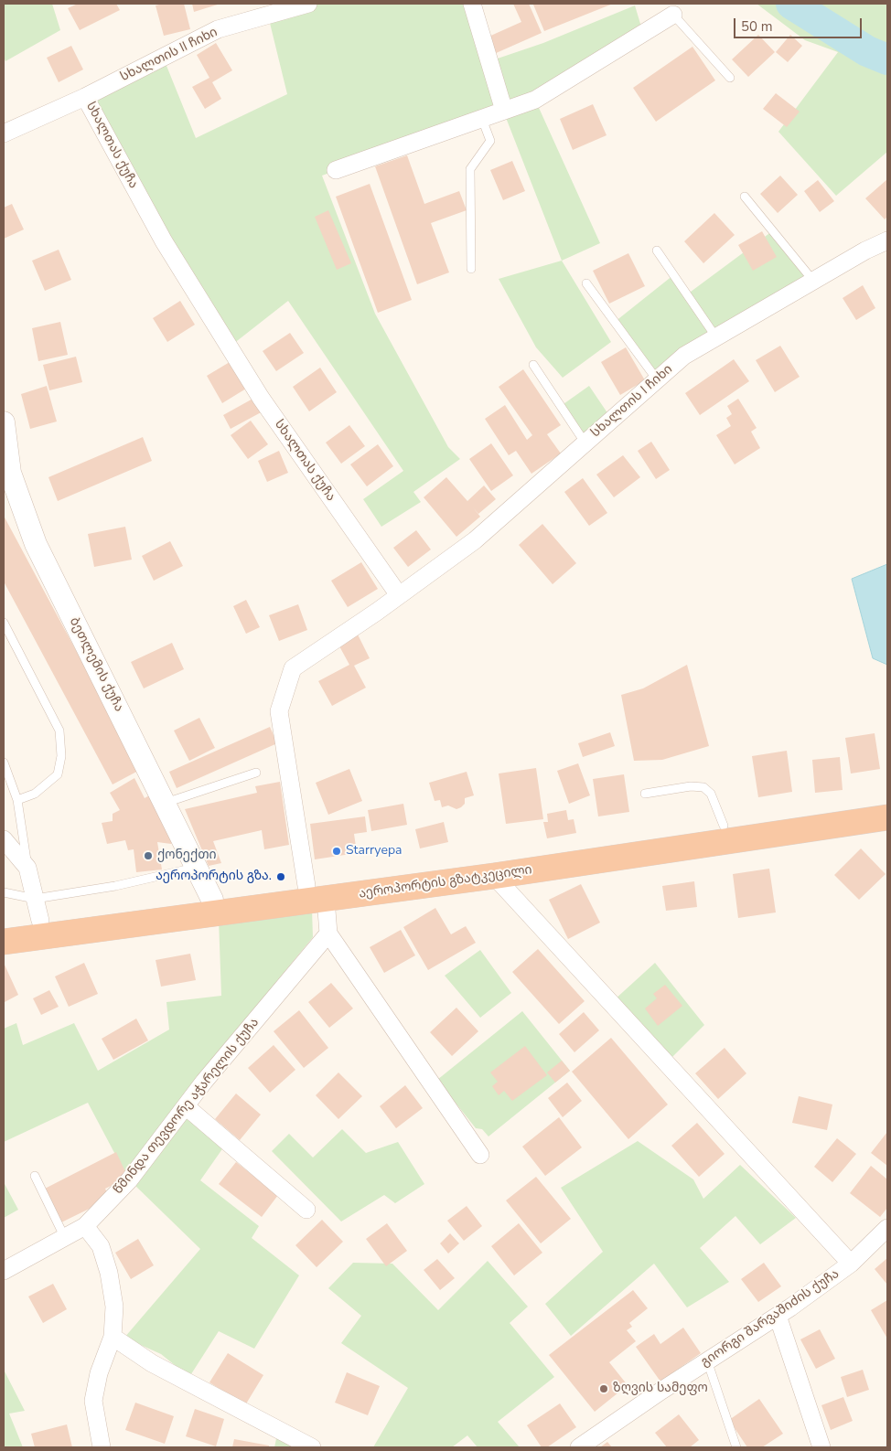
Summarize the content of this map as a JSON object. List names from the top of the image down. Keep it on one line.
{"streets":{"highway":["აეროპორტის გზატკეცილი"],"street":["სხალთის II ჩიხი","სხალთას ქუჩა","სხალთის I ჩიხი","ბეთლემის ქუჩა","წმინდა თევდორე აჭარელის ქუჩა","გიორგი შარვაშიძის ქუჩა"]},"crossings":[["სხალთის II ჩიხი","სხალთას ქუჩა"],["სხალთას ქუჩა","სხალთის I ჩიხი"],["ბეთლემის ქუჩა","აეროპორტის გზატკეცილი"]],"places":["Starryepa","ქონექთი","აეროპორტის გზა.","ზღვის სამეფო"],"scale_bar":"50 m"}
